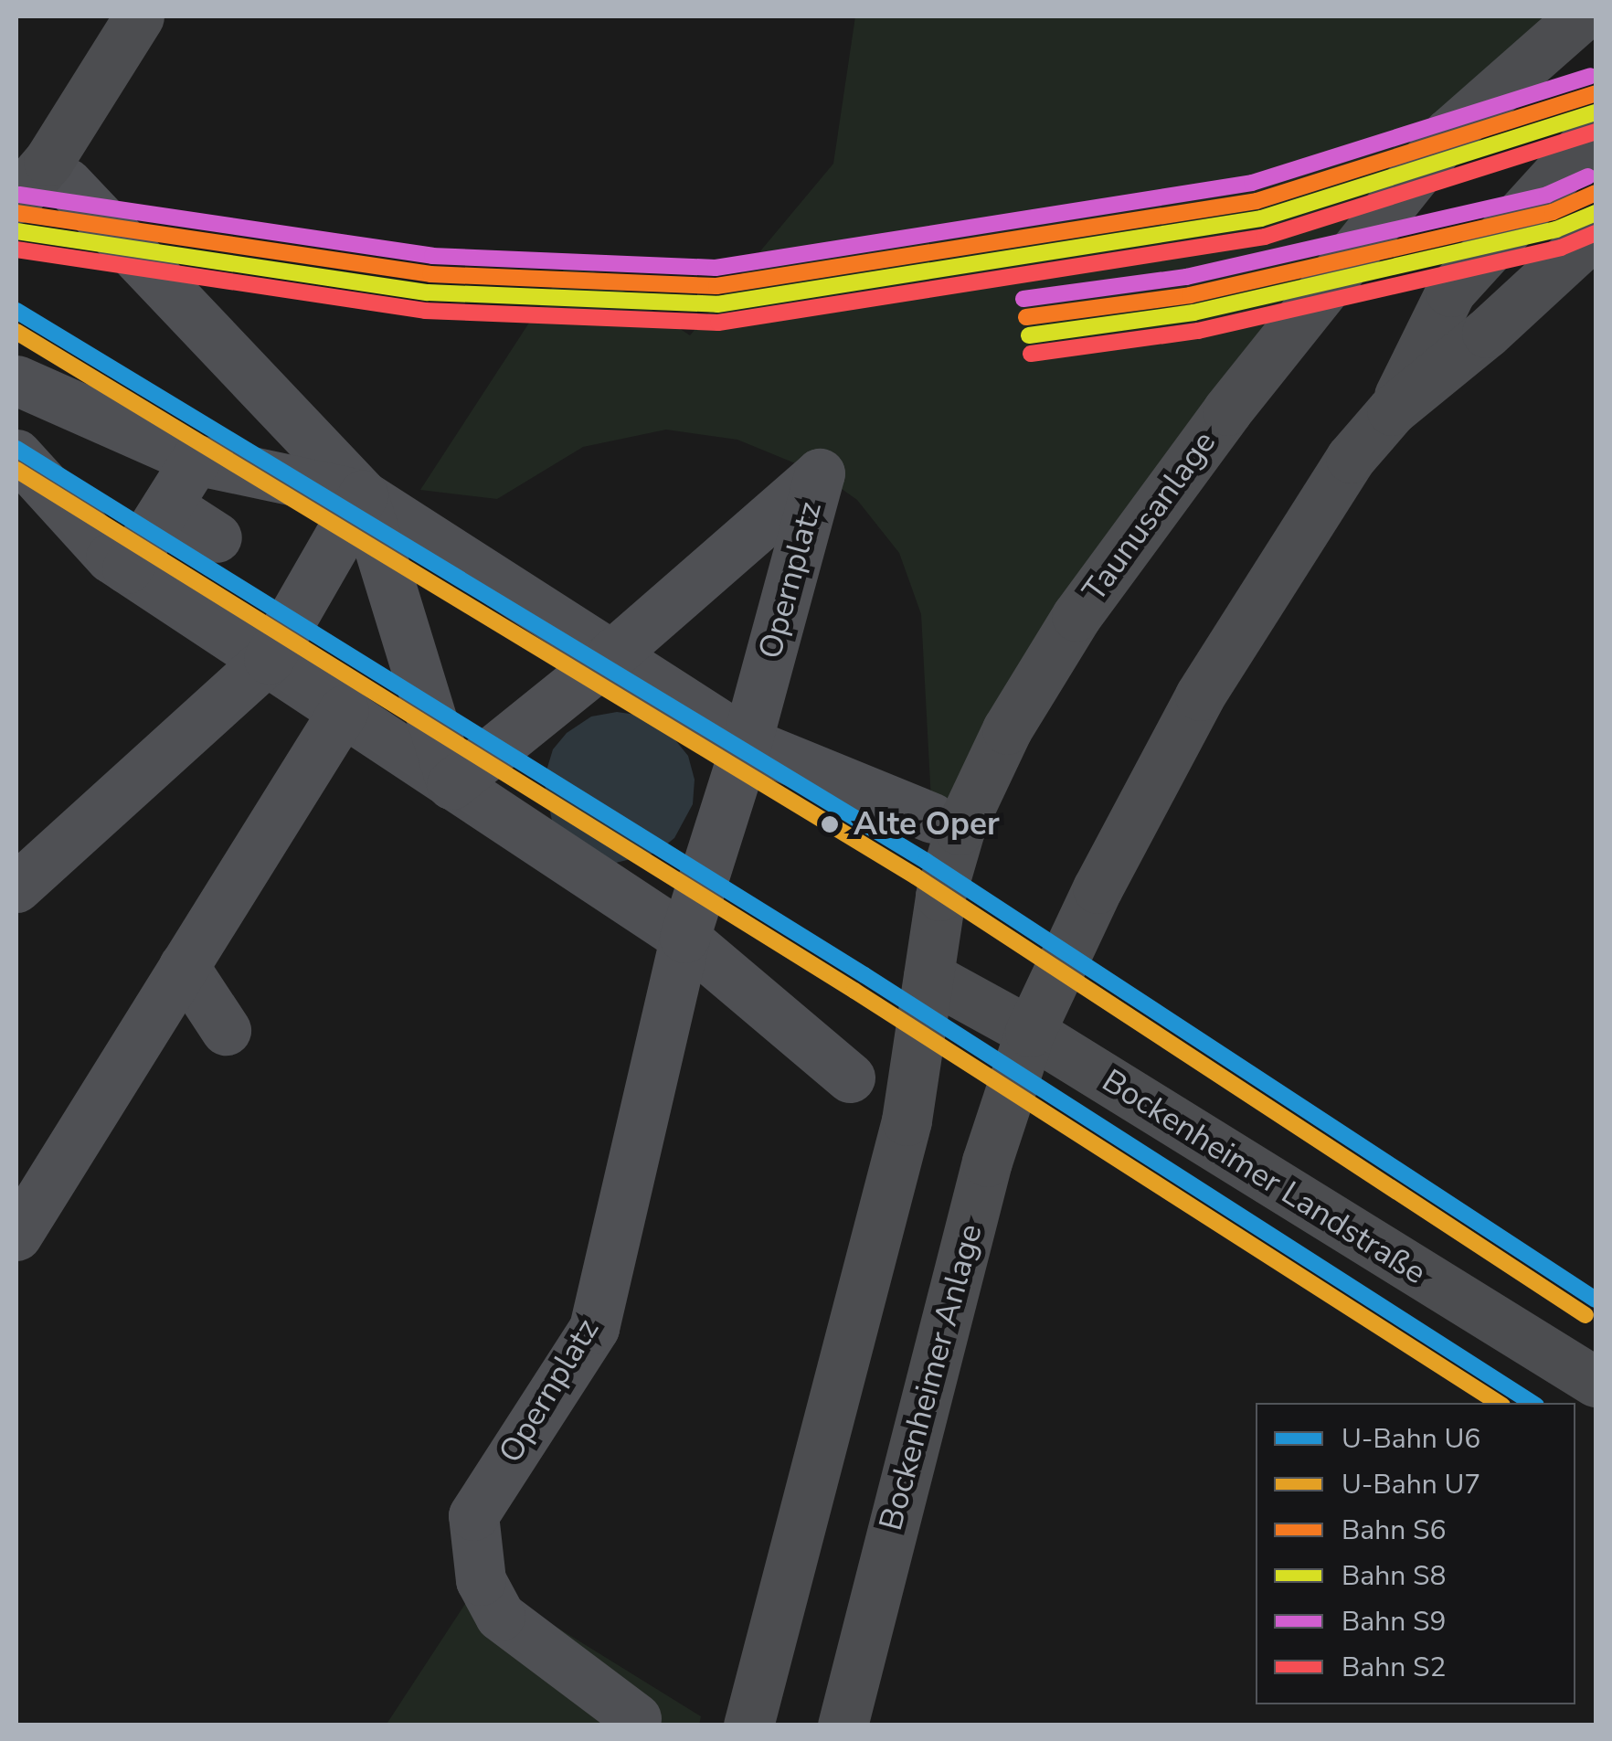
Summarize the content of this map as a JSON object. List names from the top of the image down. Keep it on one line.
{"streets":{"main road":["Taunusanlage","Bockenheimer Landstraße","Bockenheimer Anlage"],"street":["Opernplatz"]},"crossings":[["Taunusanlage","Bockenheimer Landstraße"],["Bockenheimer Landstraße","Bockenheimer Anlage"]],"places":["Alte Oper"],"lines":["rail line S9","rail line S6","rail line S8","rail line S2","metro line U6","metro line U7"],"legend":["U-Bahn U6","U-Bahn U7","Bahn S6","Bahn S8","Bahn S9","Bahn S2"]}
